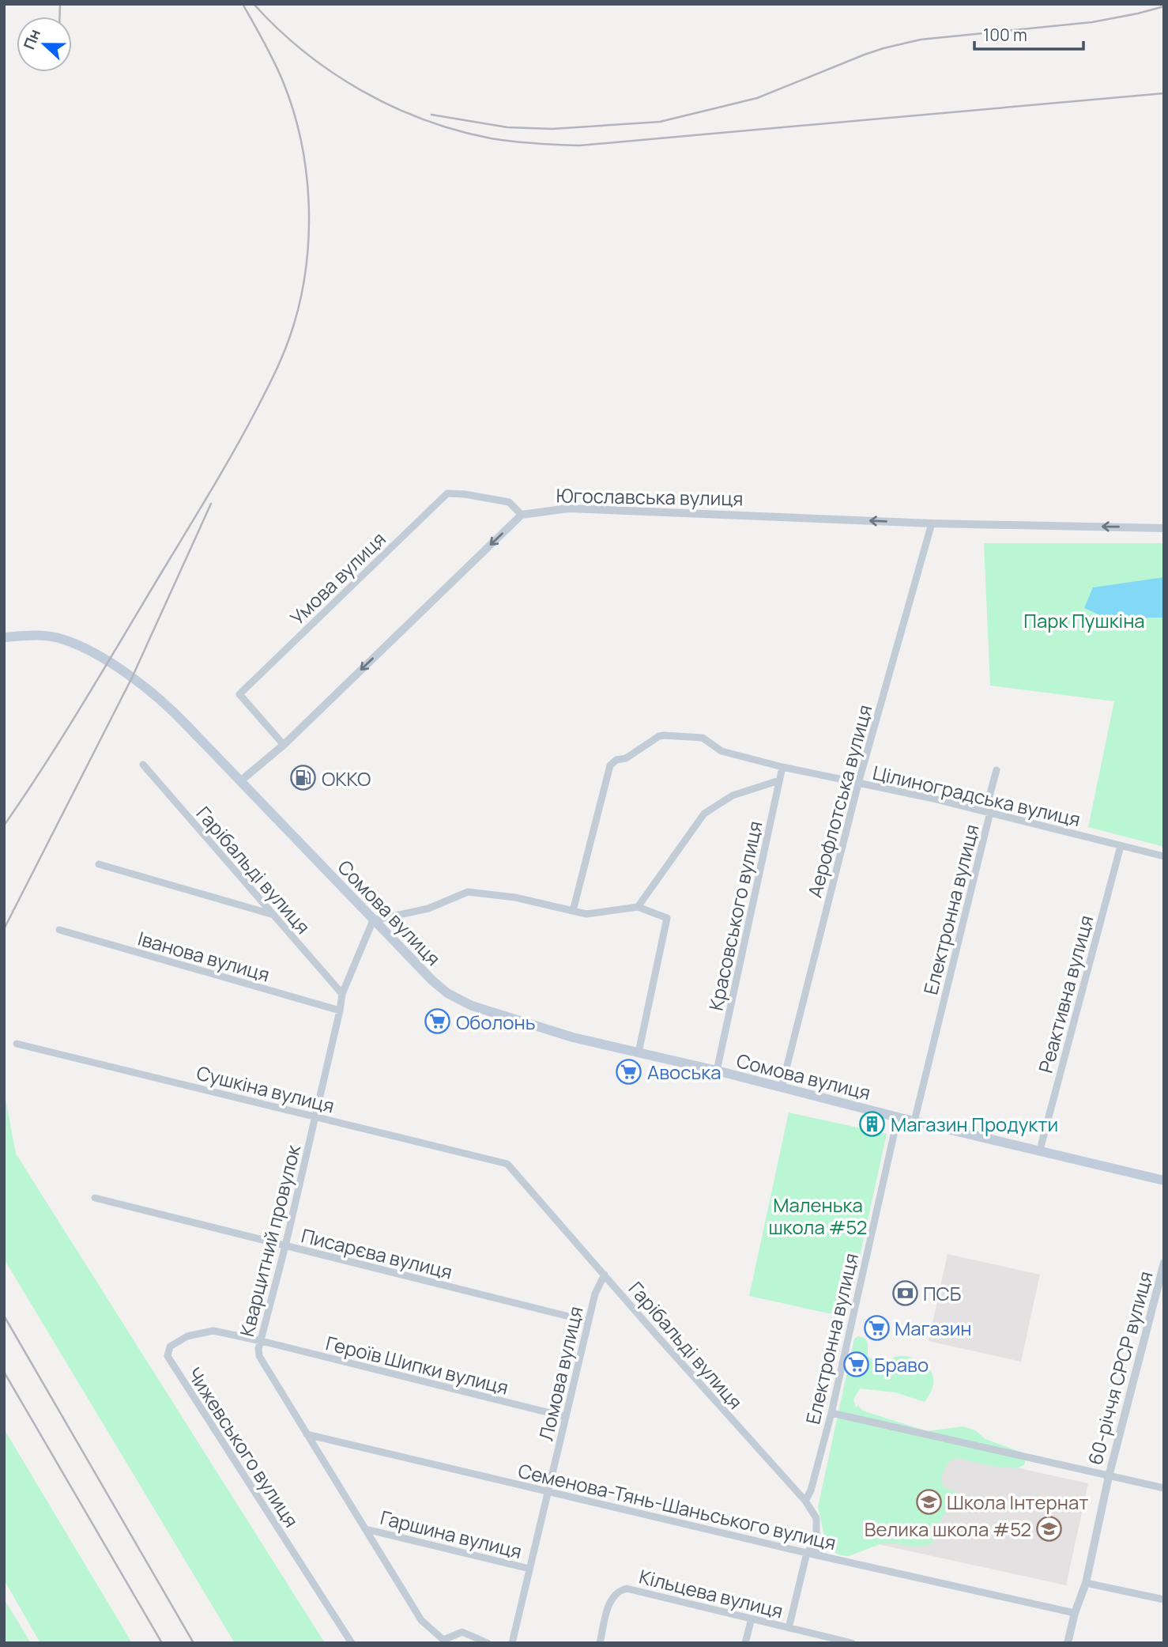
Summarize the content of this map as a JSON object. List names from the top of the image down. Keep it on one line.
{"streets":{"main road":["Сомова вулиця"],"street":["Югославська вулиця","Умова вулиця","Цілиноградська вулиця","Аерофлотська вулиця","Гарібальді вулиця","Електронна вулиця","Красовського вулиця","Іванова вулиця","Реактивна вулиця","Сушкіна вулиця","Кварцитний провулок","Писарєва вулиця","Героїв Шипки вулиця","60-річчя СРСР вулиця","Ломова вулиця","Чижевського вулиця","Семенова-Тянь-Шаньського вулиця","Гаршина вулиця","Кільцева вулиця"]},"crossings":[["Югославська вулиця","Умова вулиця"],["Югославська вулиця","Аерофлотська вулиця"],["Цілиноградська вулиця","Аерофлотська вулиця"],["Цілиноградська вулиця","Електронна вулиця"],["Цілиноградська вулиця","Красовського вулиця"],["Цілиноградська вулиця","Реактивна вулиця"],["Аерофлотська вулиця","Сомова вулиця"],["Гарібальді вулиця","Електронна вулиця"],["Гарібальді вулиця","Сушкіна вулиця"],["Гарібальді вулиця","Кварцитний провулок"],["Гарібальді вулиця","Ломова вулиця"],["Гарібальді вулиця","Семенова-Тянь-Шаньського вулиця"],["Електронна вулиця","Сомова вулиця"],["Сомова вулиця","Красовського вулиця"],["Сомова вулиця","Реактивна вулиця"],["Сомова вулиця","Кварцитний провулок"],["Іванова вулиця","Кварцитний провулок"],["Сушкіна вулиця","Кварцитний провулок"],["Кварцитний провулок","Писарєва вулиця"],["Кварцитний провулок","Героїв Шипки вулиця"],["Кварцитний провулок","Чижевського вулиця"],["Кварцитний провулок","Семенова-Тянь-Шаньського вулиця"],["Кварцитний провулок","Гаршина вулиця"],["Писарєва вулиця","Ломова вулиця"],["Героїв Шипки вулиця","Ломова вулиця"],["Героїв Шипки вулиця","Чижевського вулиця"],["60-річчя СРСР вулиця","Семенова-Тянь-Шаньського вулиця"],["Ломова вулиця","Семенова-Тянь-Шаньського вулиця"],["Ломова вулиця","Гаршина вулиця"]],"one_way":["Югославська вулиця"],"parks":["Парк Пушкіна","Маленька школа #52"],"places":{"fuel station":["ОККО"],"supermarket":["Оболонь","Авоська","Магазин","Браво"],"building":["Магазин Продукти"],"bank":["ПСБ"],"school or university":["Школа Інтернат","Велика школа #52"]},"scale_bar":"100 m","north":"left"}
